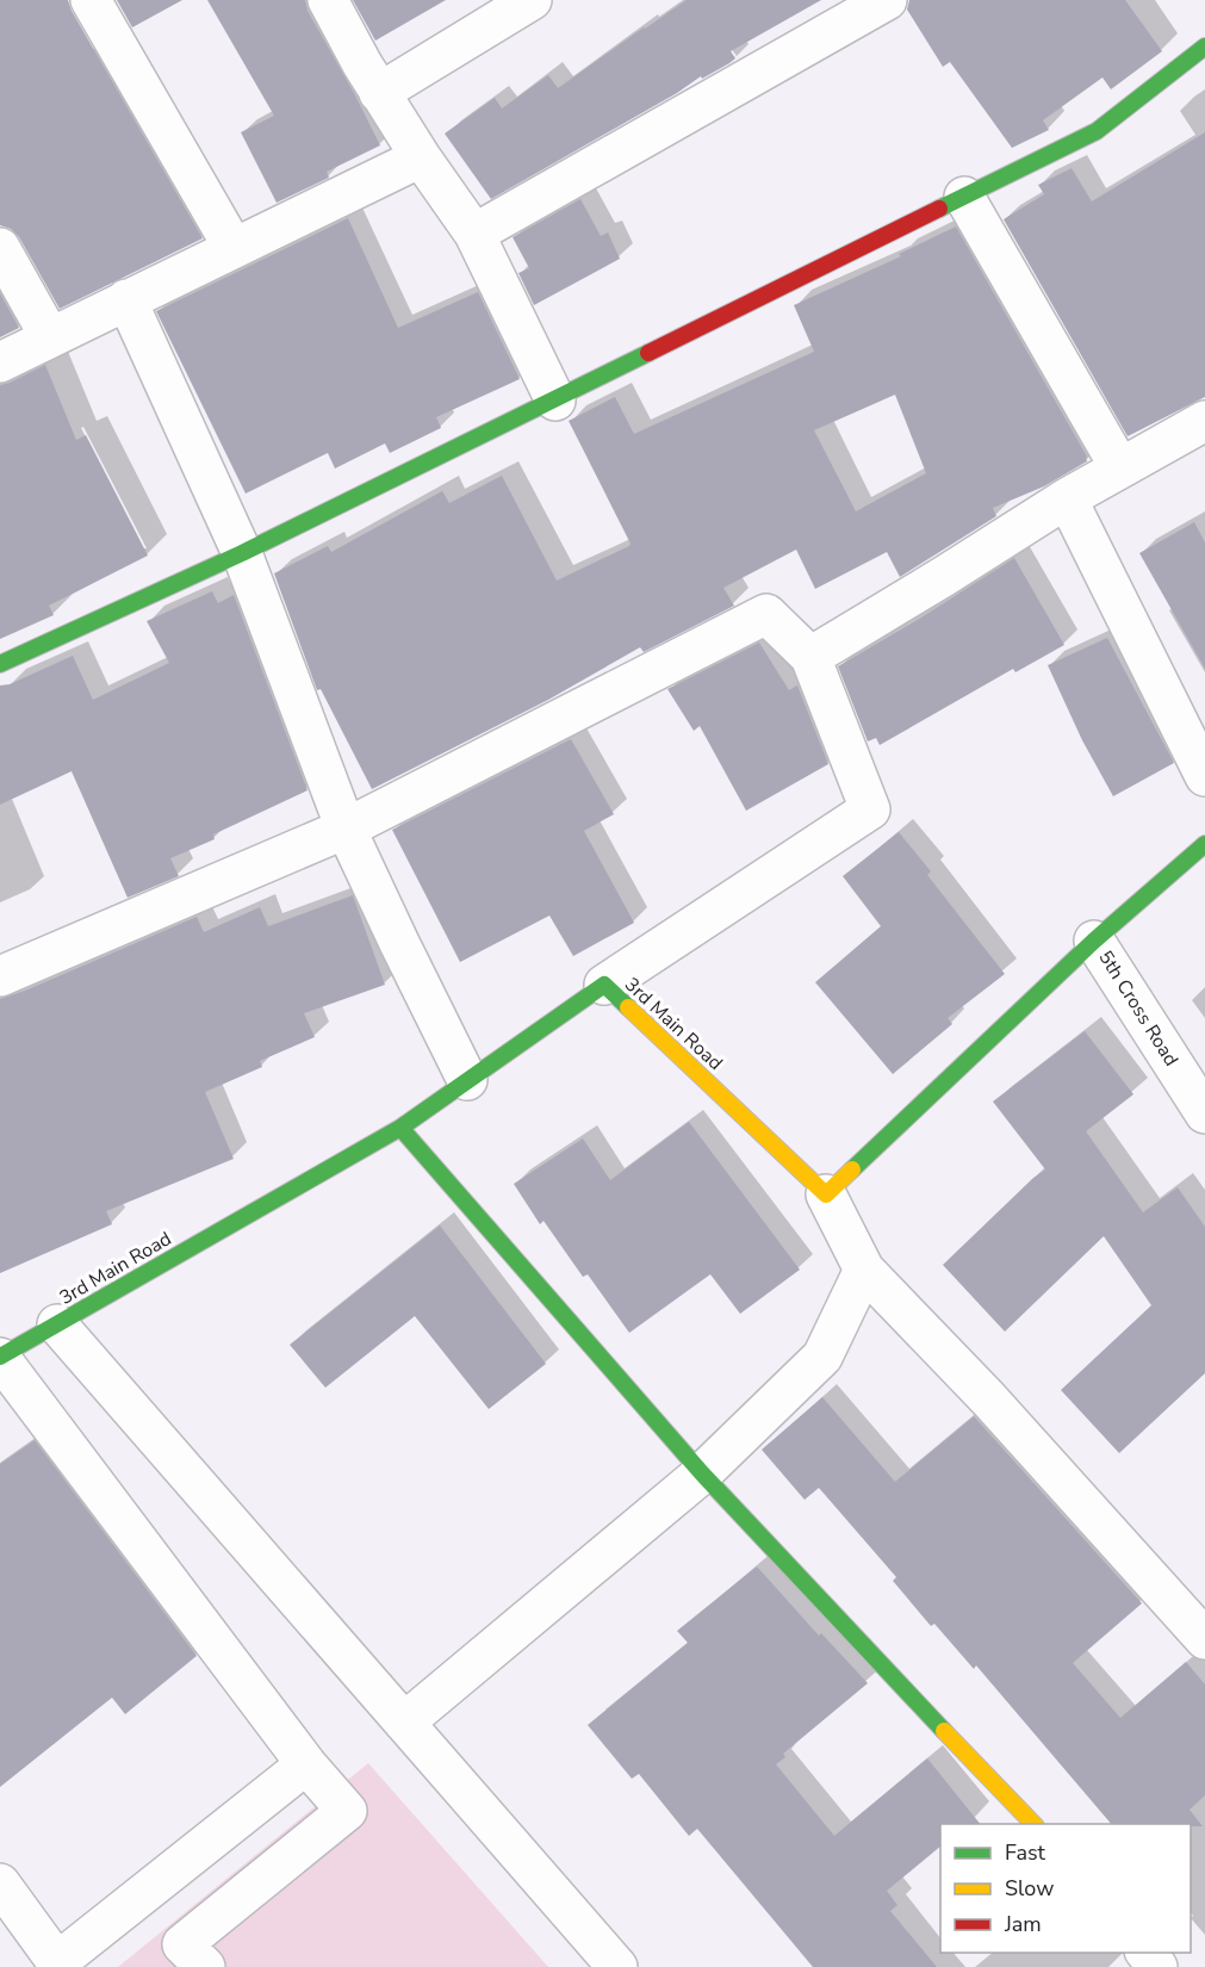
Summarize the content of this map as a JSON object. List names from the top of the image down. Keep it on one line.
{"streets":{"street":["5th Cross Road","3rd Main Road"]},"legend":["Fast","Slow","Jam"]}
